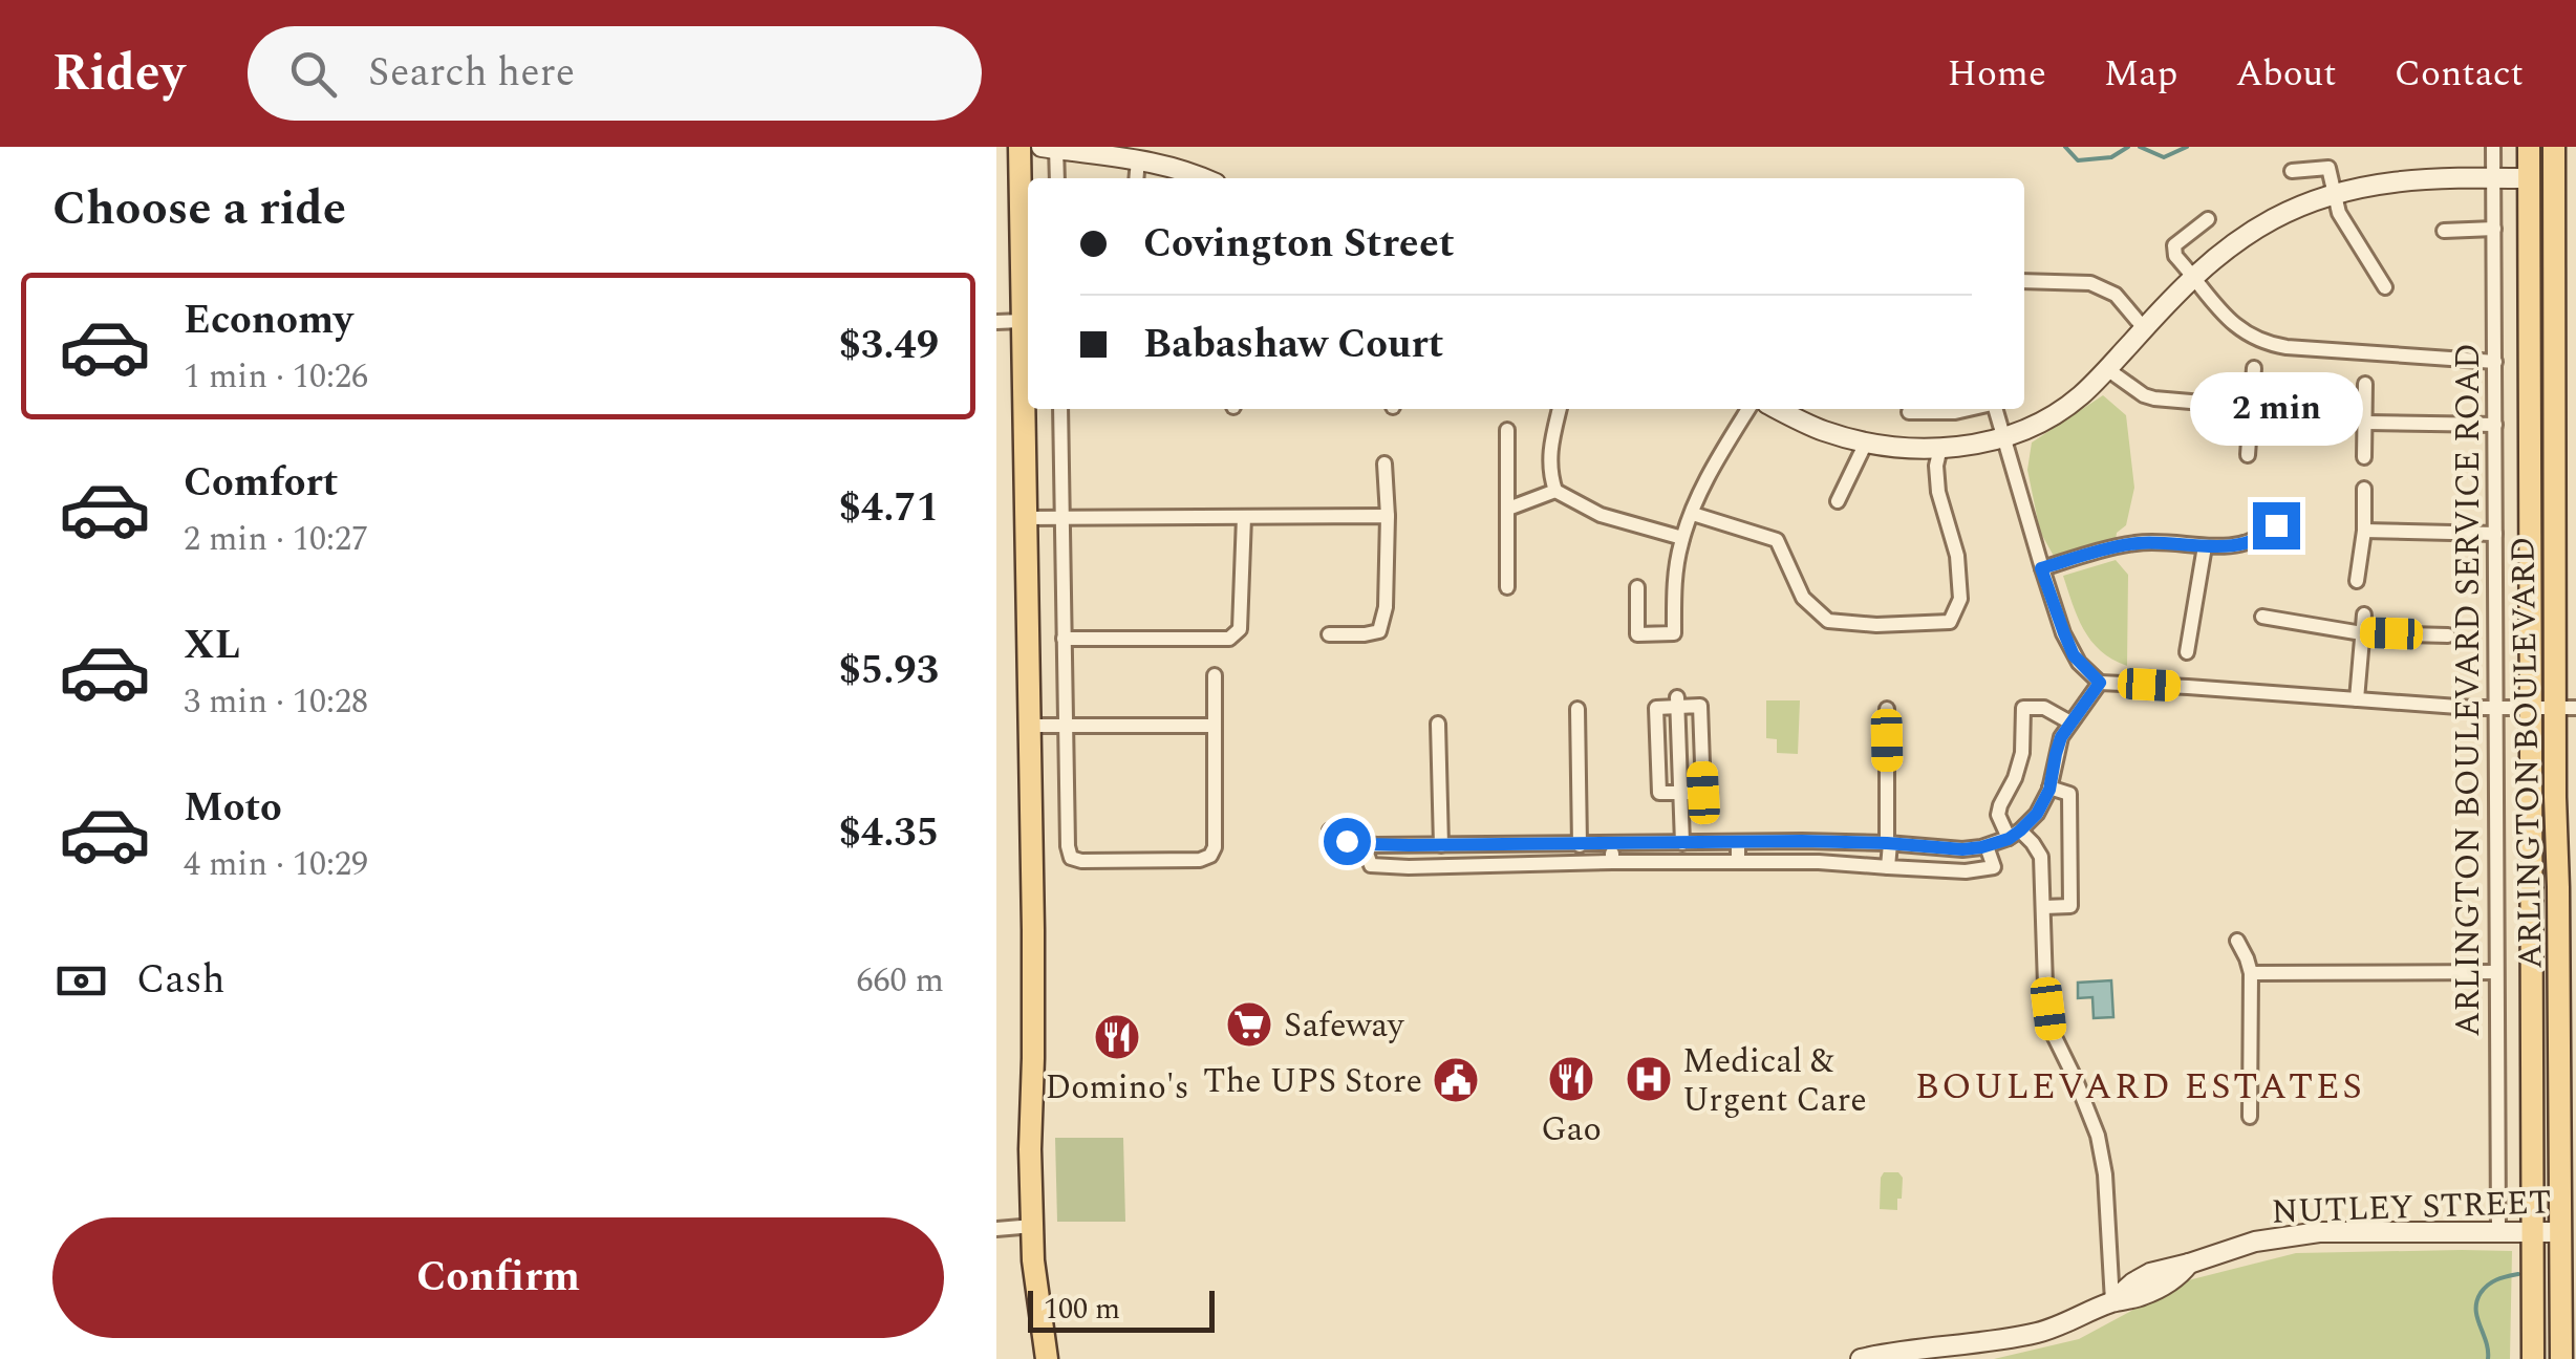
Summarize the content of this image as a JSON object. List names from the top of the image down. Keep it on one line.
{"streets":{"main road":["ARLINGTON BOULEVARD"],"street":["ARLINGTON BOULEVARD SERVICE ROAD","NUTLEY STREET"]},"crossings":[["ARLINGTON BOULEVARD SERVICE ROAD","NUTLEY STREET"],["ARLINGTON BOULEVARD","NUTLEY STREET"]],"districts":["BOULEVARD ESTATES"],"places":{"supermarket":["Safeway"],"restaurant":["Domino's","Gao"],"hospital":["Medical & Urgent Care"],"public building":["The UPS Store"]},"scale_bar":"100 m","page":{"header":"Ridey","search":"Search here","nav":["Home","Map","About","Contact"],"heading":"Choose a ride","banner":["Covington Street","Babashaw Court"],"list":[{"name":"Economy","note":"1 min · 10:26","value":"$3.49"},{"name":"Comfort","note":"2 min · 10:27","value":"$4.71"},{"name":"XL","note":"3 min · 10:28","value":"$5.93"},{"name":"Moto","note":"4 min · 10:29","value":"$4.35"}],"bubble":"2 min","pay":["Cash","660 m"],"buttons":"Confirm","scale":"100 m"}}
